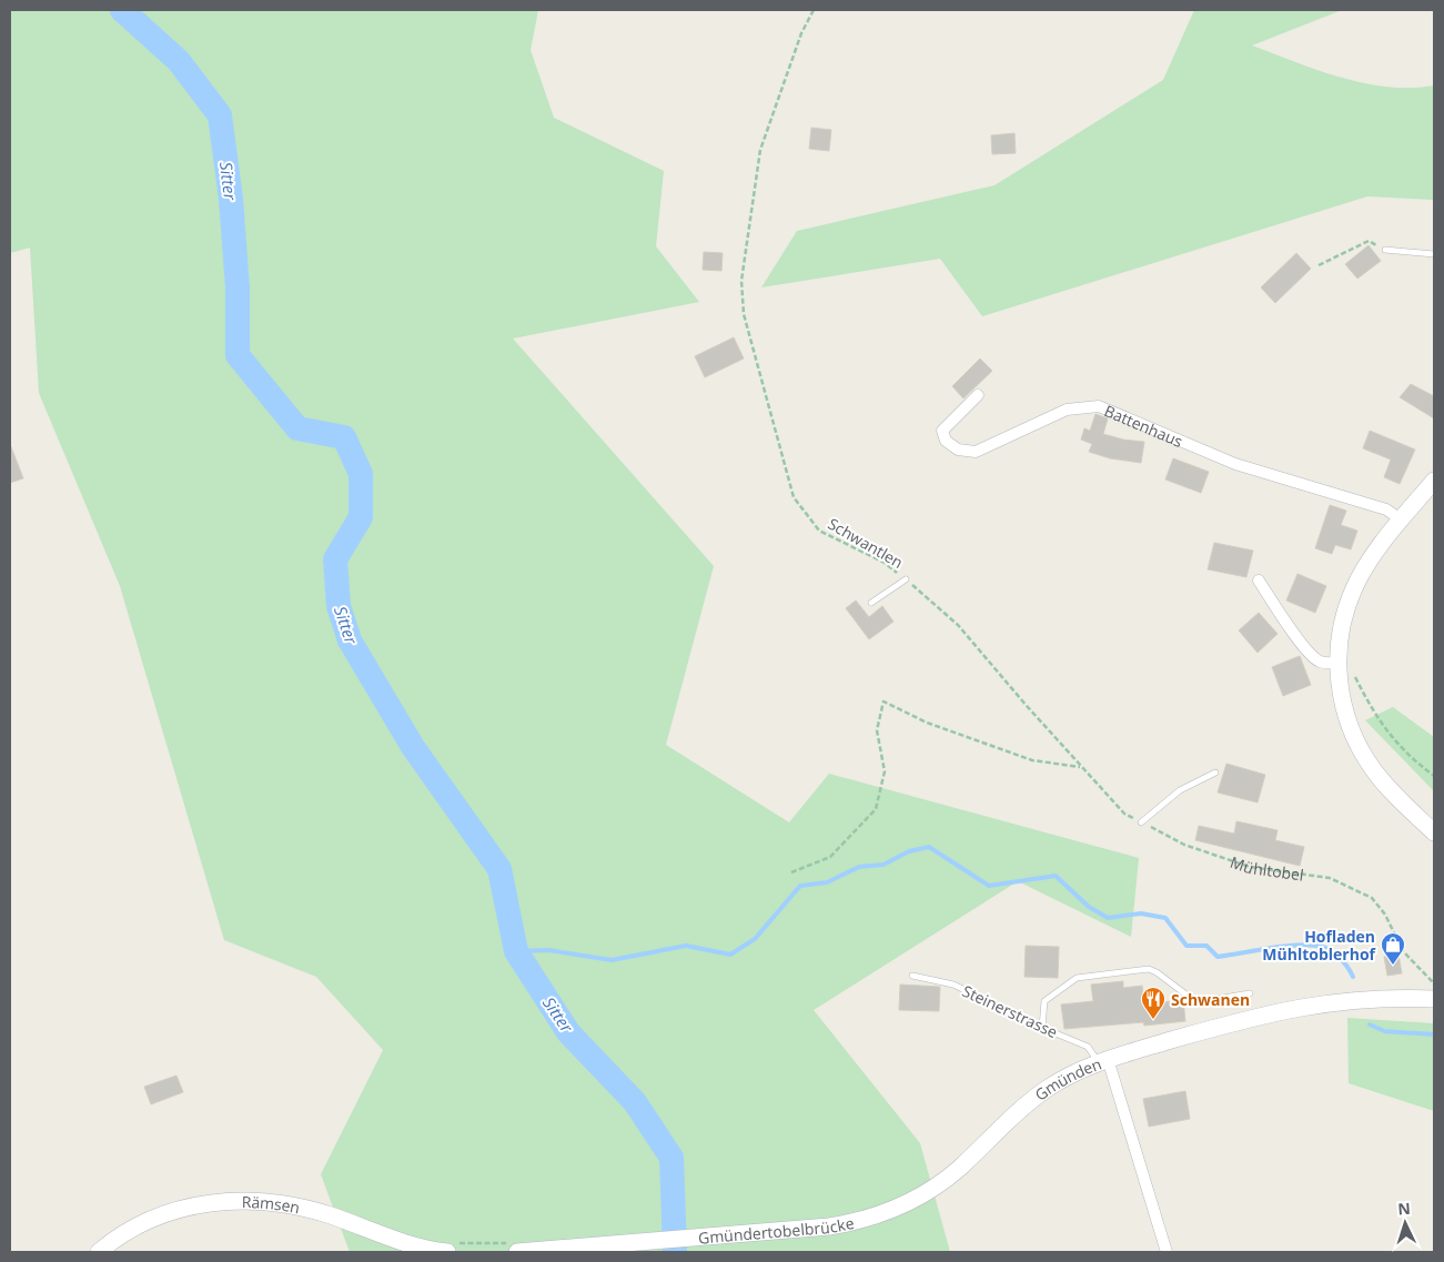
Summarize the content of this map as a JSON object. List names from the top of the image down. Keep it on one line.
{"streets":{"main road":["Gmünden","Rämsen","Gmündertobelbrücke"],"street":["Battenhaus"],"lane":["Steinerstrasse"],"path":["Schwantlen","Mühltobel"]},"crossings":[["Schwantlen","Mühltobel"],["Steinerstrasse","Gmünden"],["Gmünden","Gmündertobelbrücke"]],"water":["Sitter"],"places":{"shop":["Hofladen Mühltoblerhof"],"restaurant":["Schwanen"]},"north":"top"}
